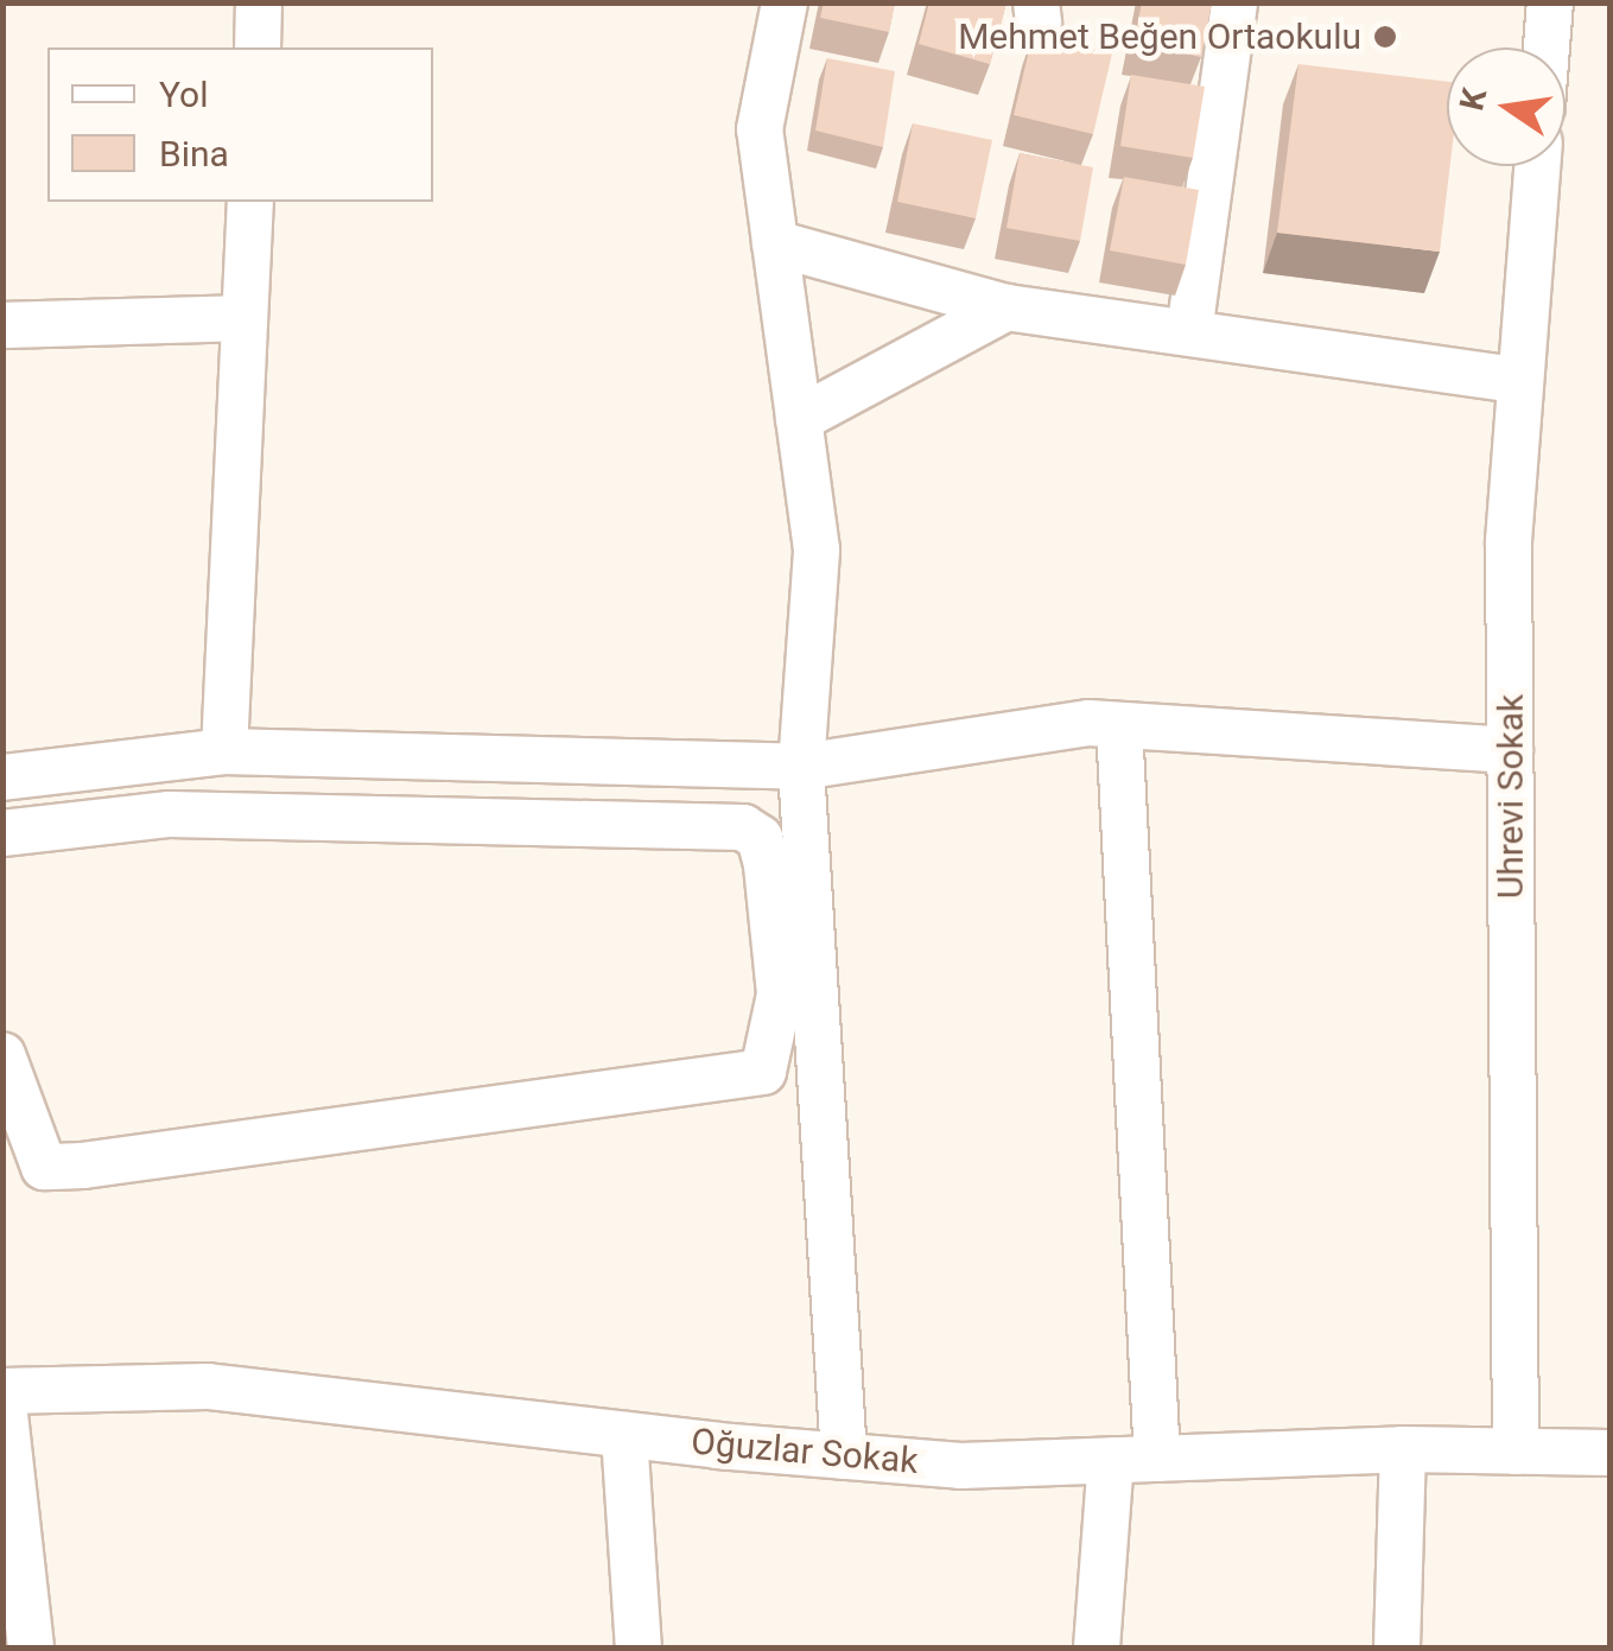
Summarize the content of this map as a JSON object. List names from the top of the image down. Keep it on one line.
{"streets":{"street":["Uhrevi Sokak","Oğuzlar Sokak"]},"crossings":[["Uhrevi Sokak","Oğuzlar Sokak"]],"places":["Mehmet Beğen Ortaokulu"],"legend":["Yol","Bina"],"north":"left"}
